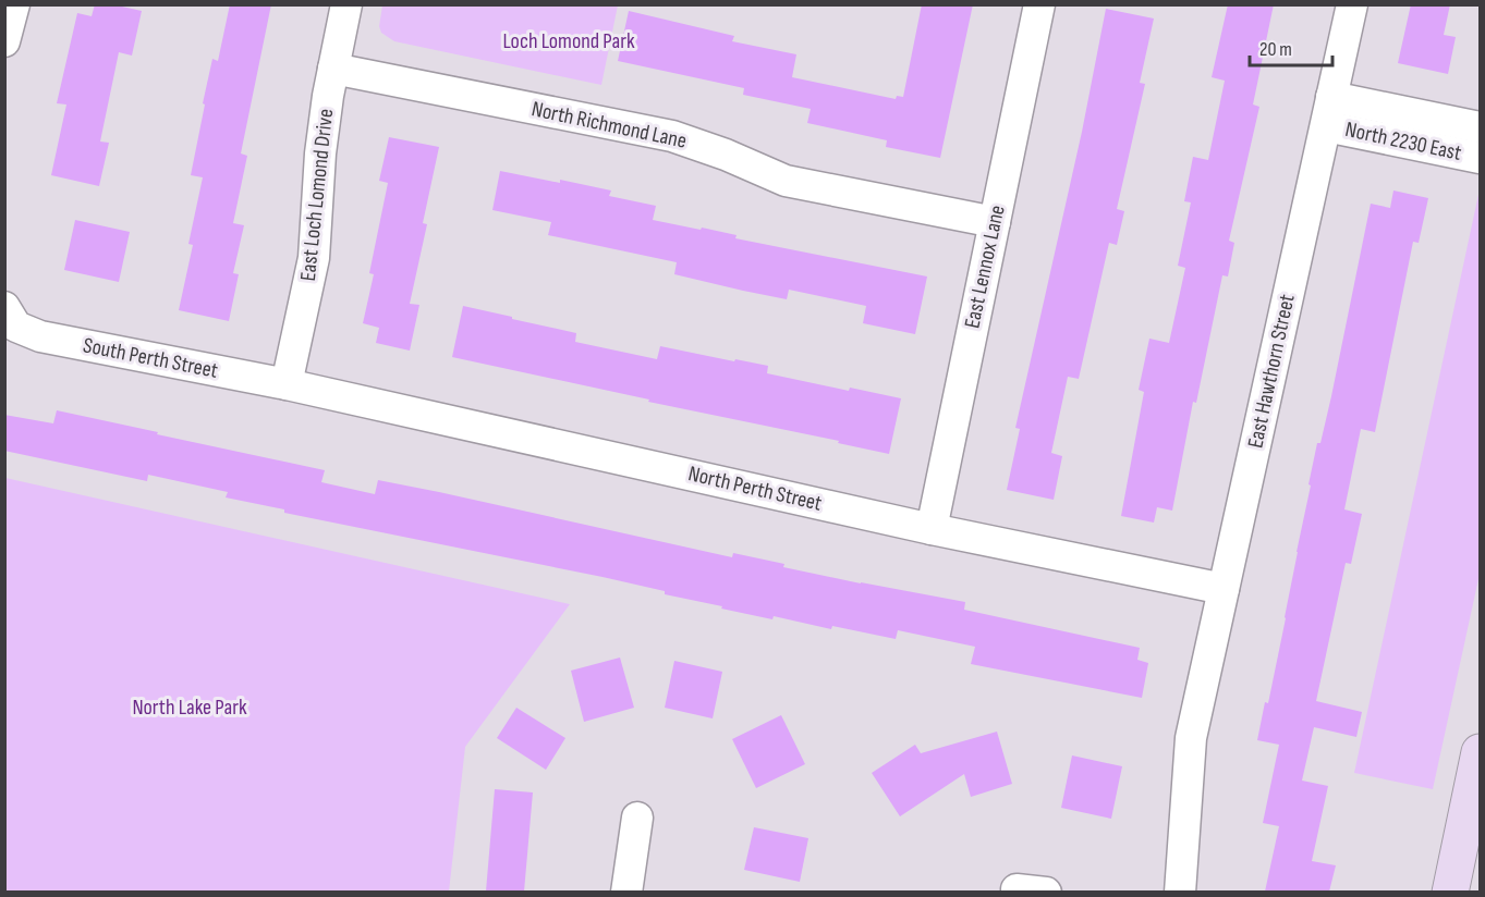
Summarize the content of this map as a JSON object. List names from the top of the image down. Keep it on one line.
{"streets":{"street":["North Richmond Lane","North 2230 East","East Loch Lomond Drive","East Lennox Lane","South Perth Street","East Hawthorn Street","North Perth Street"]},"crossings":[["North Richmond Lane","East Loch Lomond Drive"],["North Richmond Lane","East Lennox Lane"],["North 2230 East","East Hawthorn Street"],["East Loch Lomond Drive","South Perth Street"],["East Loch Lomond Drive","North Perth Street"],["East Lennox Lane","North Perth Street"],["South Perth Street","North Perth Street"],["East Hawthorn Street","North Perth Street"]],"parks":["Loch Lomond Park","North Lake Park"],"scale_bar":"20 m"}
